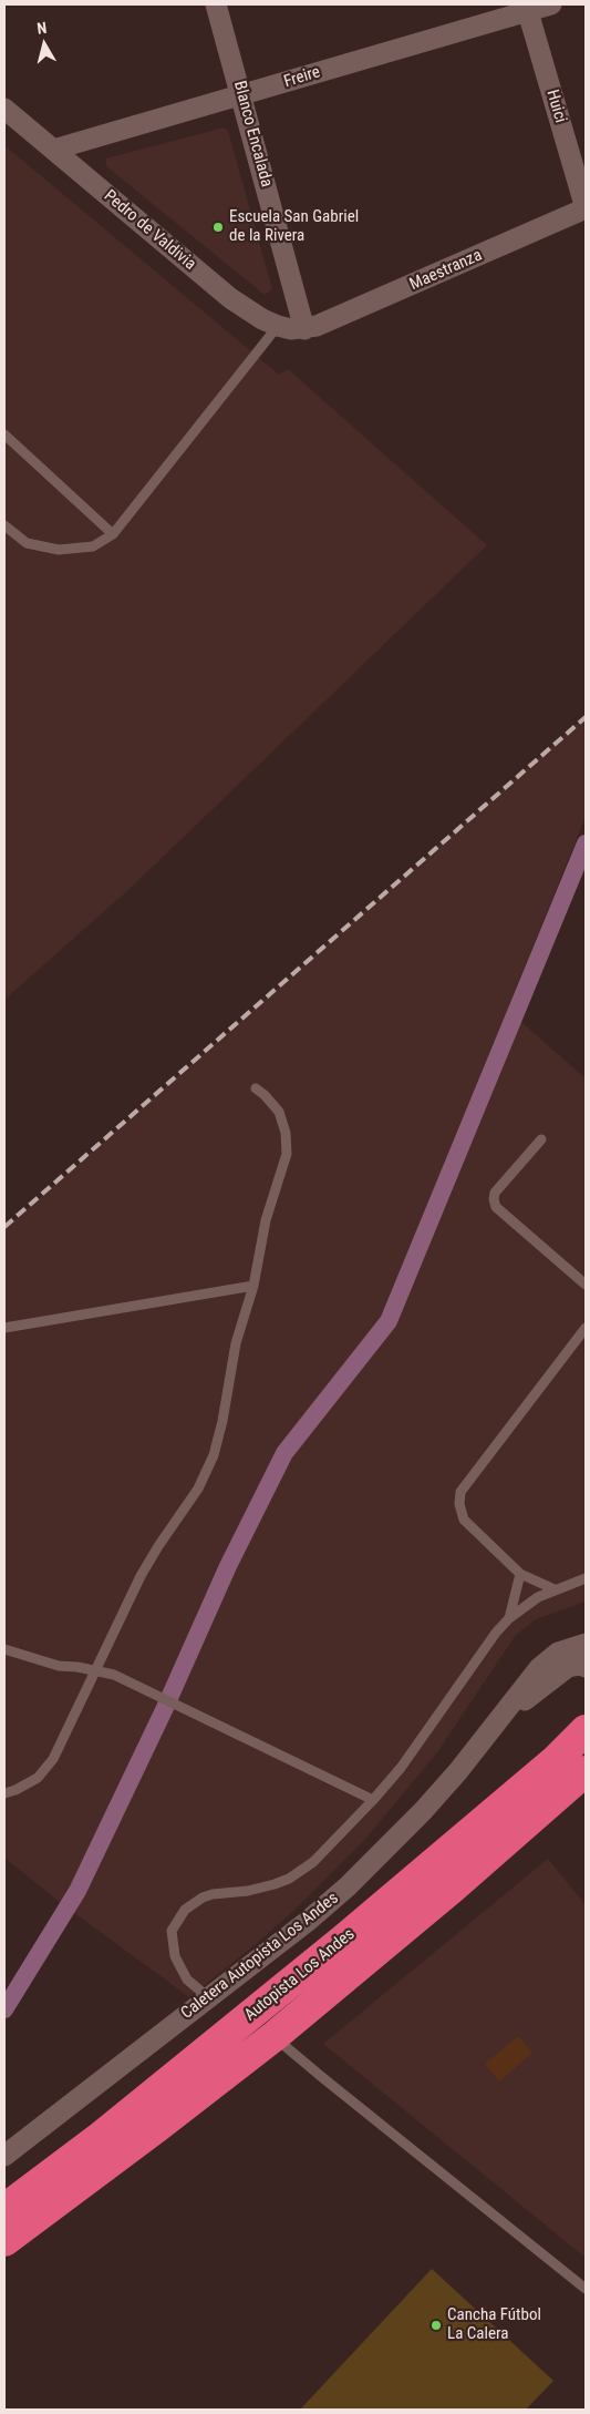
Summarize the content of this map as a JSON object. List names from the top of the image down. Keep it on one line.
{"streets":{"highway":["Autopista Los Andes"],"street":["Freire","Huici","Blanco Encalada","Pedro de Valdivia","Maestranza","Caletera Autopista Los Andes"]},"crossings":[["Freire","Huici"],["Freire","Blanco Encalada"],["Freire","Pedro de Valdivia"],["Huici","Maestranza"],["Blanco Encalada","Pedro de Valdivia"],["Blanco Encalada","Maestranza"],["Pedro de Valdivia","Maestranza"]],"places":["Escuela San Gabriel de la Rivera","Cancha Fútbol La Calera"],"north":"top"}
